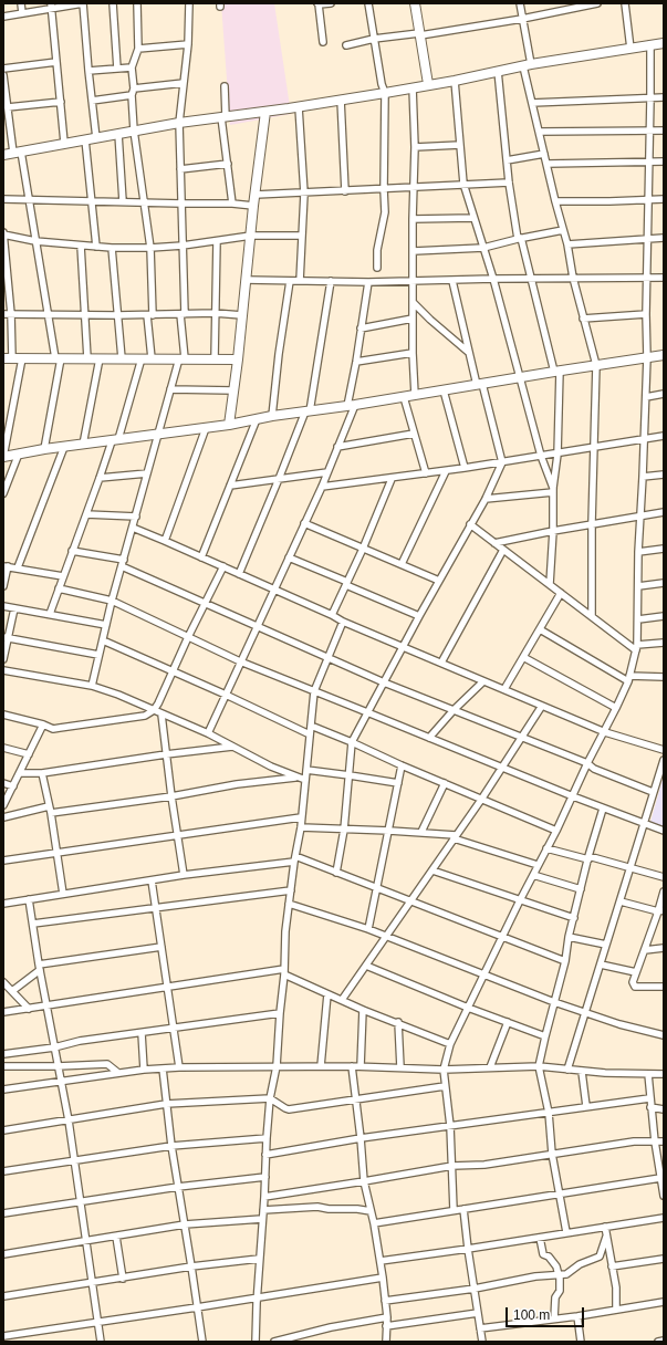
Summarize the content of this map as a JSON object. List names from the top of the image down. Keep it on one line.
{"scale_bar":"100 m"}
